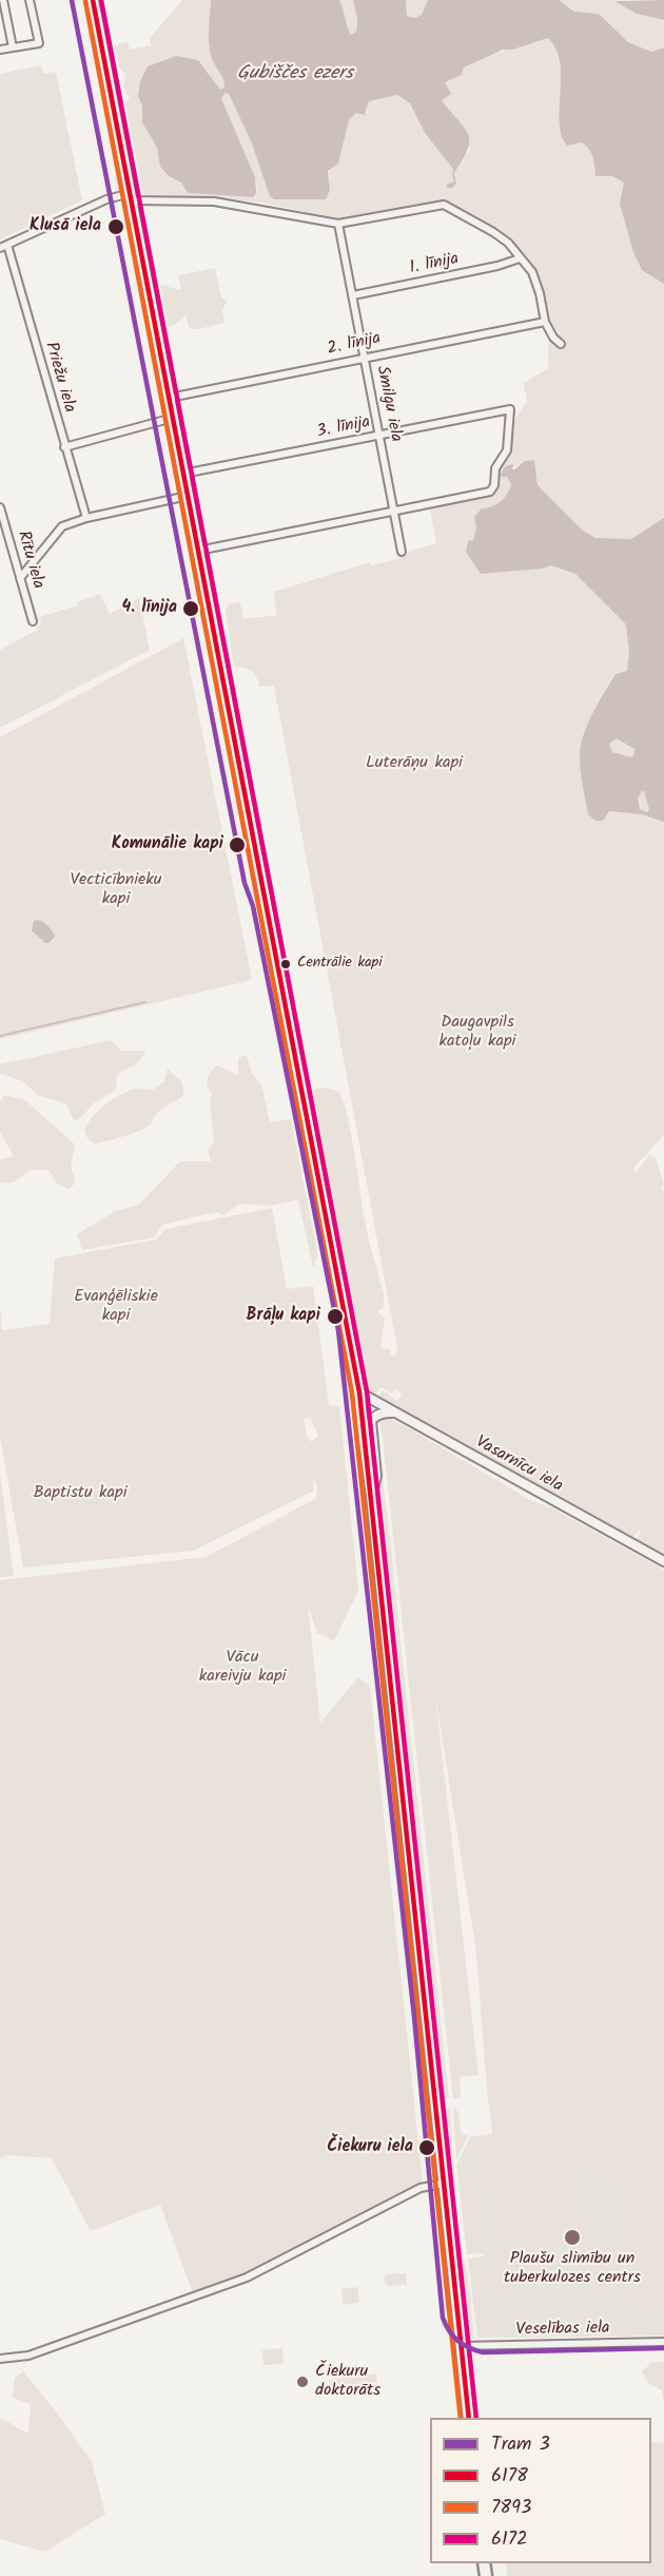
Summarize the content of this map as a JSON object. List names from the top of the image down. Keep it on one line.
{"streets":{"street":["1. līnija","2. līnija","Priežu iela","Smilgu iela","3. līnija","Rītu iela","Vasarnīcu iela","Veselības iela"]},"crossings":[["1. līnija","Smilgu iela"],["2. līnija","Smilgu iela"],["Smilgu iela","3. līnija"]],"water":["Gubiščes ezers"],"parks":["Luterāņu kapi","Vecticībnieku kapi","Daugavpils katoļu kapi","Evanģēliskie kapi","Baptistu kapi","Vācu kareivju kapi"],"places":["Klusā iela","4. līnija","Komunālie kapi","Centrālie kapi","Brāļu kapi","Čiekuru iela","Plaušu slimību un tuberkulozes centrs","Čiekuru doktorāts"],"lines":["tram line 3","transit line 6178","transit line 6172","transit line 7893"],"legend":["Tram 3","6178","7893","6172"]}
